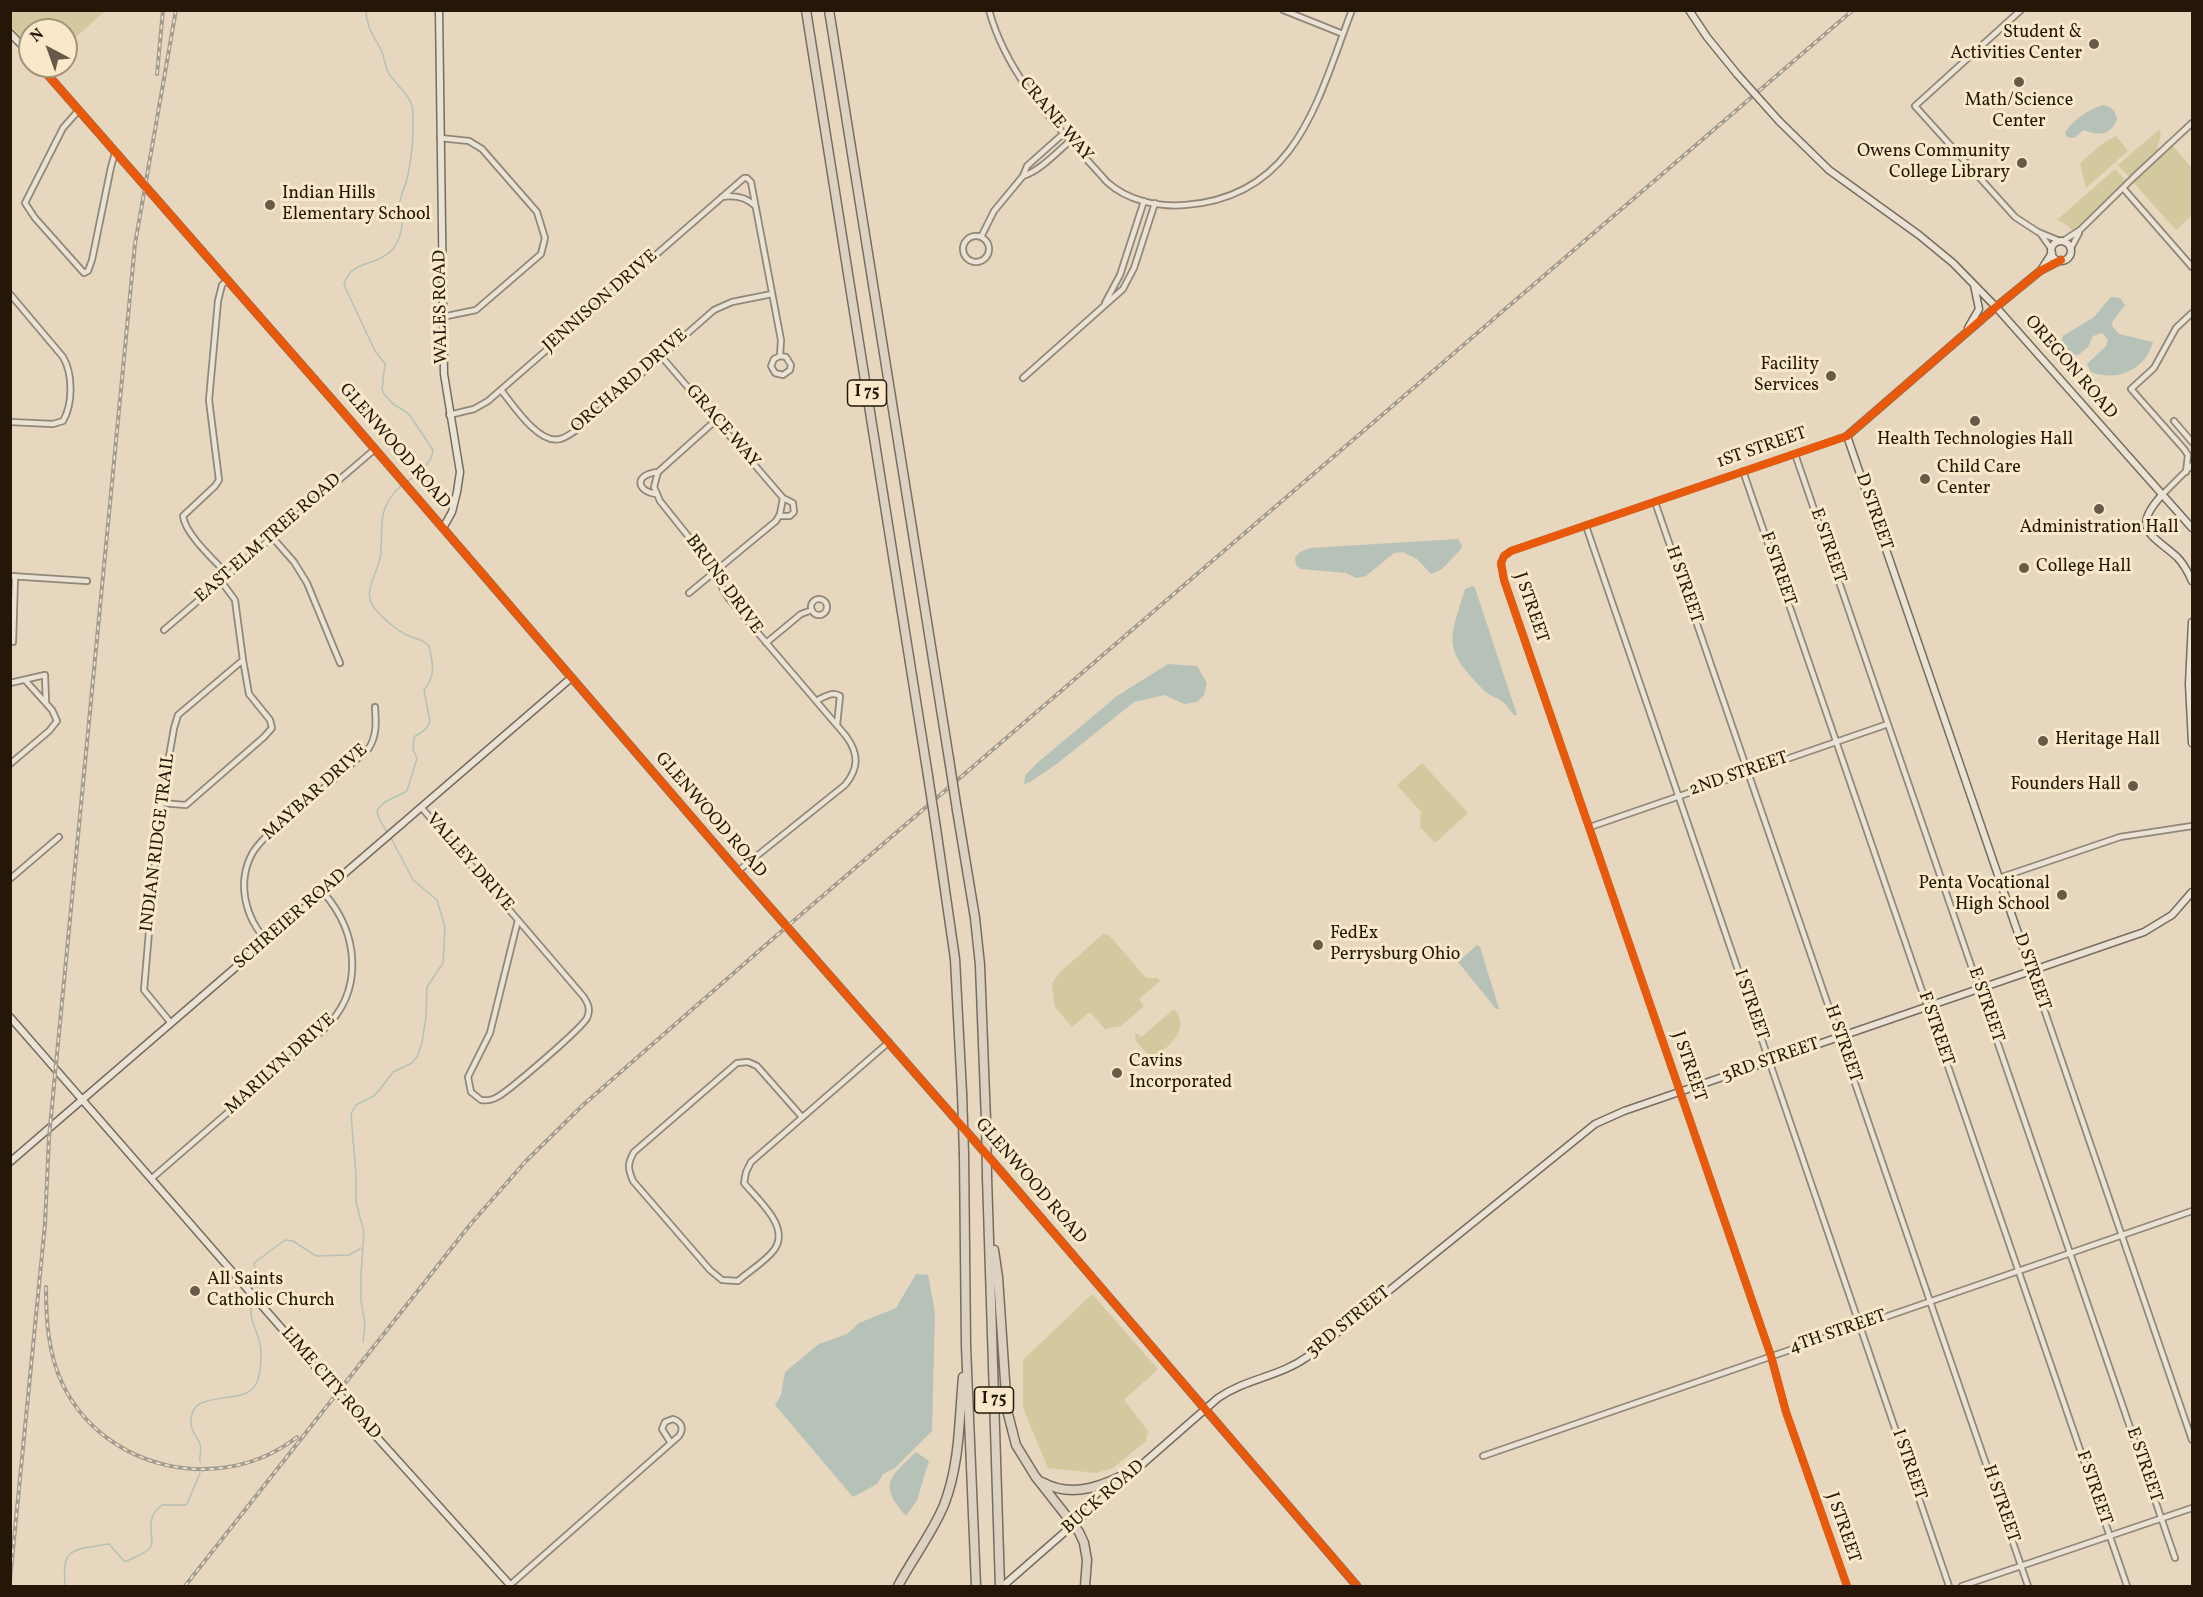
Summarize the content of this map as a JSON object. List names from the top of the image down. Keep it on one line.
{"streets":{"highway":["I 75"],"street":["CRANE WAY","JENNISON DRIVE","WALES ROAD","OREGON ROAD","ORCHARD DRIVE","GRACE WAY","GLENWOOD ROAD","1ST STREET","D STREET","EAST ELM TREE ROAD","E STREET","F STREET","BRUNS DRIVE","H STREET","J STREET","2ND STREET","MAYBAR DRIVE","INDIAN RIDGE TRAIL","VALLEY DRIVE","SCHREIER ROAD","I STREET","3RD STREET","MARILYN DRIVE","4TH STREET","LIME CITY ROAD","BUCK ROAD"]},"crossings":[["JENNISON DRIVE","WALES ROAD"],["JENNISON DRIVE","ORCHARD DRIVE"],["WALES ROAD","GLENWOOD ROAD"],["OREGON ROAD","1ST STREET"],["ORCHARD DRIVE","GRACE WAY"],["I 75","BUCK ROAD"],["GRACE WAY","BRUNS DRIVE"],["GLENWOOD ROAD","EAST ELM TREE ROAD"],["GLENWOOD ROAD","BRUNS DRIVE"],["GLENWOOD ROAD","SCHREIER ROAD"],["GLENWOOD ROAD","3RD STREET"],["GLENWOOD ROAD","BUCK ROAD"],["1ST STREET","D STREET"],["1ST STREET","E STREET"],["1ST STREET","F STREET"],["1ST STREET","H STREET"],["1ST STREET","J STREET"],["1ST STREET","I STREET"],["D STREET","3RD STREET"],["D STREET","4TH STREET"],["E STREET","2ND STREET"],["E STREET","3RD STREET"],["E STREET","4TH STREET"],["F STREET","2ND STREET"],["F STREET","3RD STREET"],["F STREET","4TH STREET"],["H STREET","2ND STREET"],["H STREET","3RD STREET"],["H STREET","4TH STREET"],["J STREET","2ND STREET"],["J STREET","3RD STREET"],["J STREET","4TH STREET"],["2ND STREET","I STREET"],["MAYBAR DRIVE","SCHREIER ROAD"],["INDIAN RIDGE TRAIL","SCHREIER ROAD"],["VALLEY DRIVE","SCHREIER ROAD"],["SCHREIER ROAD","MARILYN DRIVE"],["SCHREIER ROAD","LIME CITY ROAD"],["I STREET","3RD STREET"],["I STREET","4TH STREET"],["3RD STREET","BUCK ROAD"],["MARILYN DRIVE","LIME CITY ROAD"]],"places":["Student & Activities Center","Math/Science Center","Owens Community College Library","Indian Hills Elementary School","Facility Services","Health Technologies Hall","Child Care Center","Administration Hall","College Hall","Heritage Hall","Founders Hall","Penta Vocational High School","FedEx Perrysburg Ohio","Cavins Incorporated","All Saints Catholic Church"],"north":"top left"}
